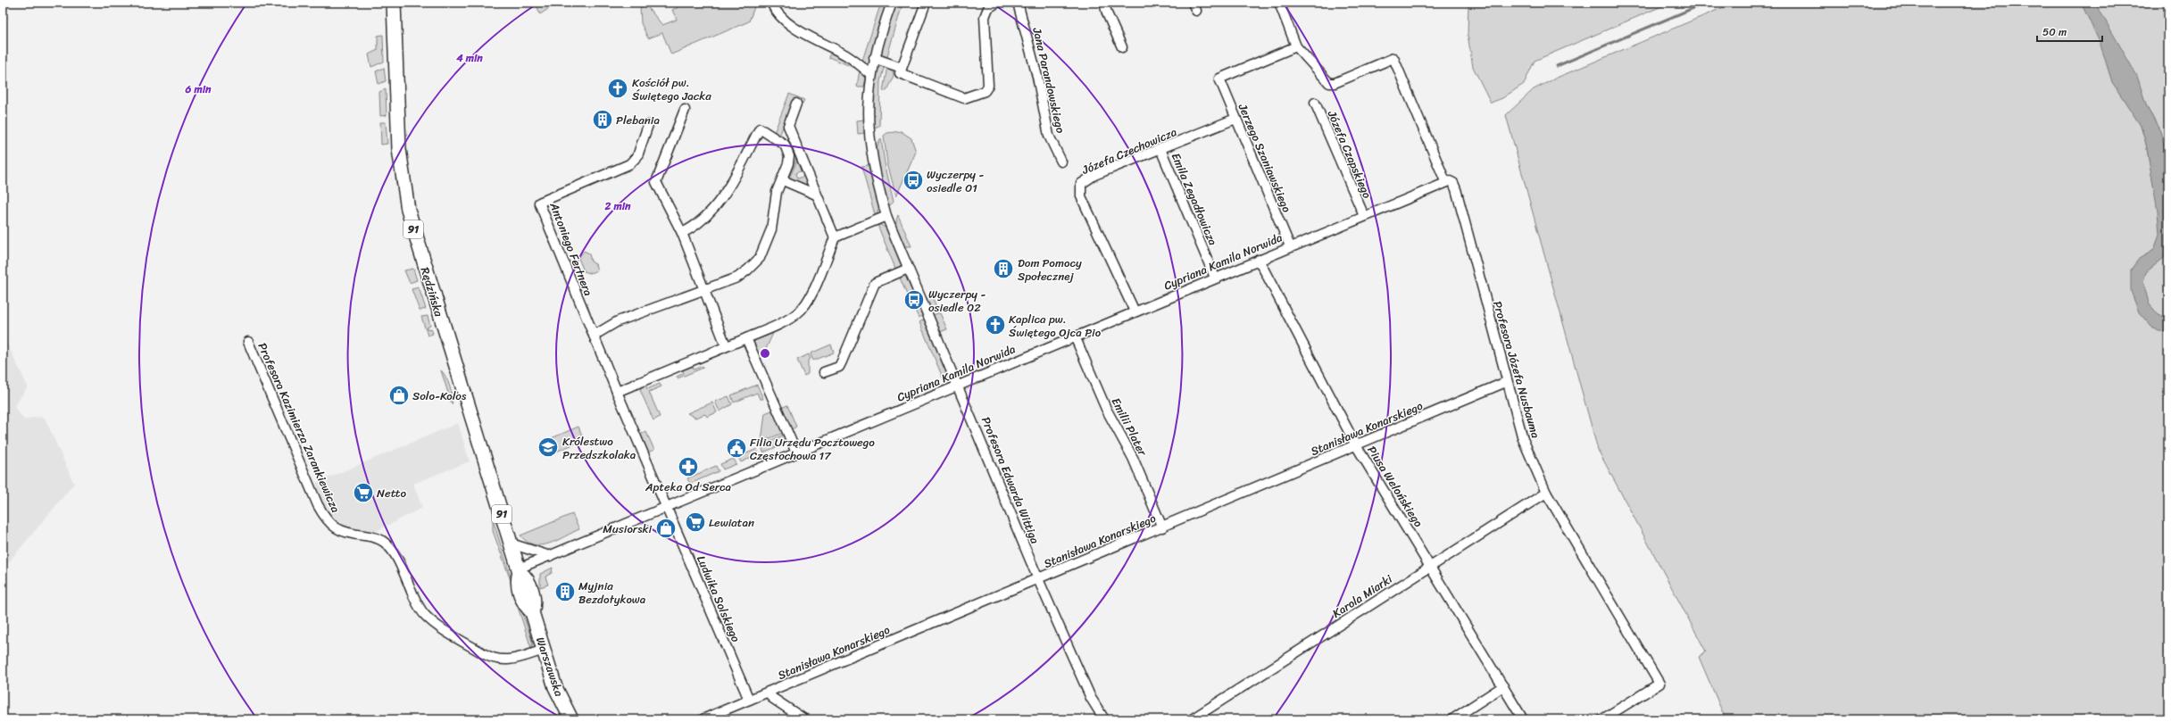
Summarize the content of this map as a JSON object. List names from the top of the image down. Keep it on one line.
{"streets":{"main road":["91","Rędzińska","Warszawska"],"street":["Jana Parandowskiego","Józefa Czechowicza","Józefa Czapskiego","Jerzego Szaniawskiego","Emila Zegadłowicza","Antoniego Fertnera","Cypriana Kamila Norwida","Profesora Józefa Nusbauma","Emilii Plater","Profesora Kazimierza Zarankiewicza","Stanisława Konarskiego","Profesora Edwarda Wittiga","Piusa Welońskiego","Karola Miarki","Ludwika Solskiego"]},"crossings":[["Józefa Czechowicza","Jerzego Szaniawskiego"],["Józefa Czechowicza","Emila Zegadłowicza"],["Józefa Czechowicza","Cypriana Kamila Norwida"],["Józefa Czapskiego","Cypriana Kamila Norwida"],["Jerzego Szaniawskiego","Cypriana Kamila Norwida"],["Jerzego Szaniawskiego","Profesora Józefa Nusbauma"],["Emila Zegadłowicza","Cypriana Kamila Norwida"],["Antoniego Fertnera","Cypriana Kamila Norwida"],["Antoniego Fertnera","Ludwika Solskiego"],["Cypriana Kamila Norwida","Rędzińska"],["Cypriana Kamila Norwida","Profesora Józefa Nusbauma"],["Cypriana Kamila Norwida","Emilii Plater"],["Cypriana Kamila Norwida","Profesora Edwarda Wittiga"],["Cypriana Kamila Norwida","Piusa Welońskiego"],["Cypriana Kamila Norwida","Ludwika Solskiego"],["Cypriana Kamila Norwida","Warszawska"],["Rędzińska","Warszawska"],["Profesora Józefa Nusbauma","Stanisława Konarskiego"],["Profesora Józefa Nusbauma","Karola Miarki"],["Emilii Plater","Stanisława Konarskiego"],["Profesora Kazimierza Zarankiewicza","Warszawska"],["Stanisława Konarskiego","Profesora Edwarda Wittiga"],["Stanisława Konarskiego","Piusa Welońskiego"],["Stanisława Konarskiego","Ludwika Solskiego"],["Piusa Welońskiego","Karola Miarki"]],"places":{"church":["Kościół pw. Świętego Jacka","Kaplica pw. Świętego Ojca Pio"],"building":["Plebania","Dom Pomocy Społecznej","Myjnia Bezdotykowa"],"bus stop":["Wyczerpy - osiedle 01","Wyczerpy - osiedle 02"],"shop":["Solo-Kolos","Musiorski"],"school or university":["Królestwo Przedszkolaka"],"public building":["Filia Urzędu Pocztowego Częstochowa 17"],"pharmacy":["Apteka Od Serca"],"supermarket":["Netto","Lewiatan"]},"scale_bar":"50 m","rings":["4 min","6 min","2 min"]}
